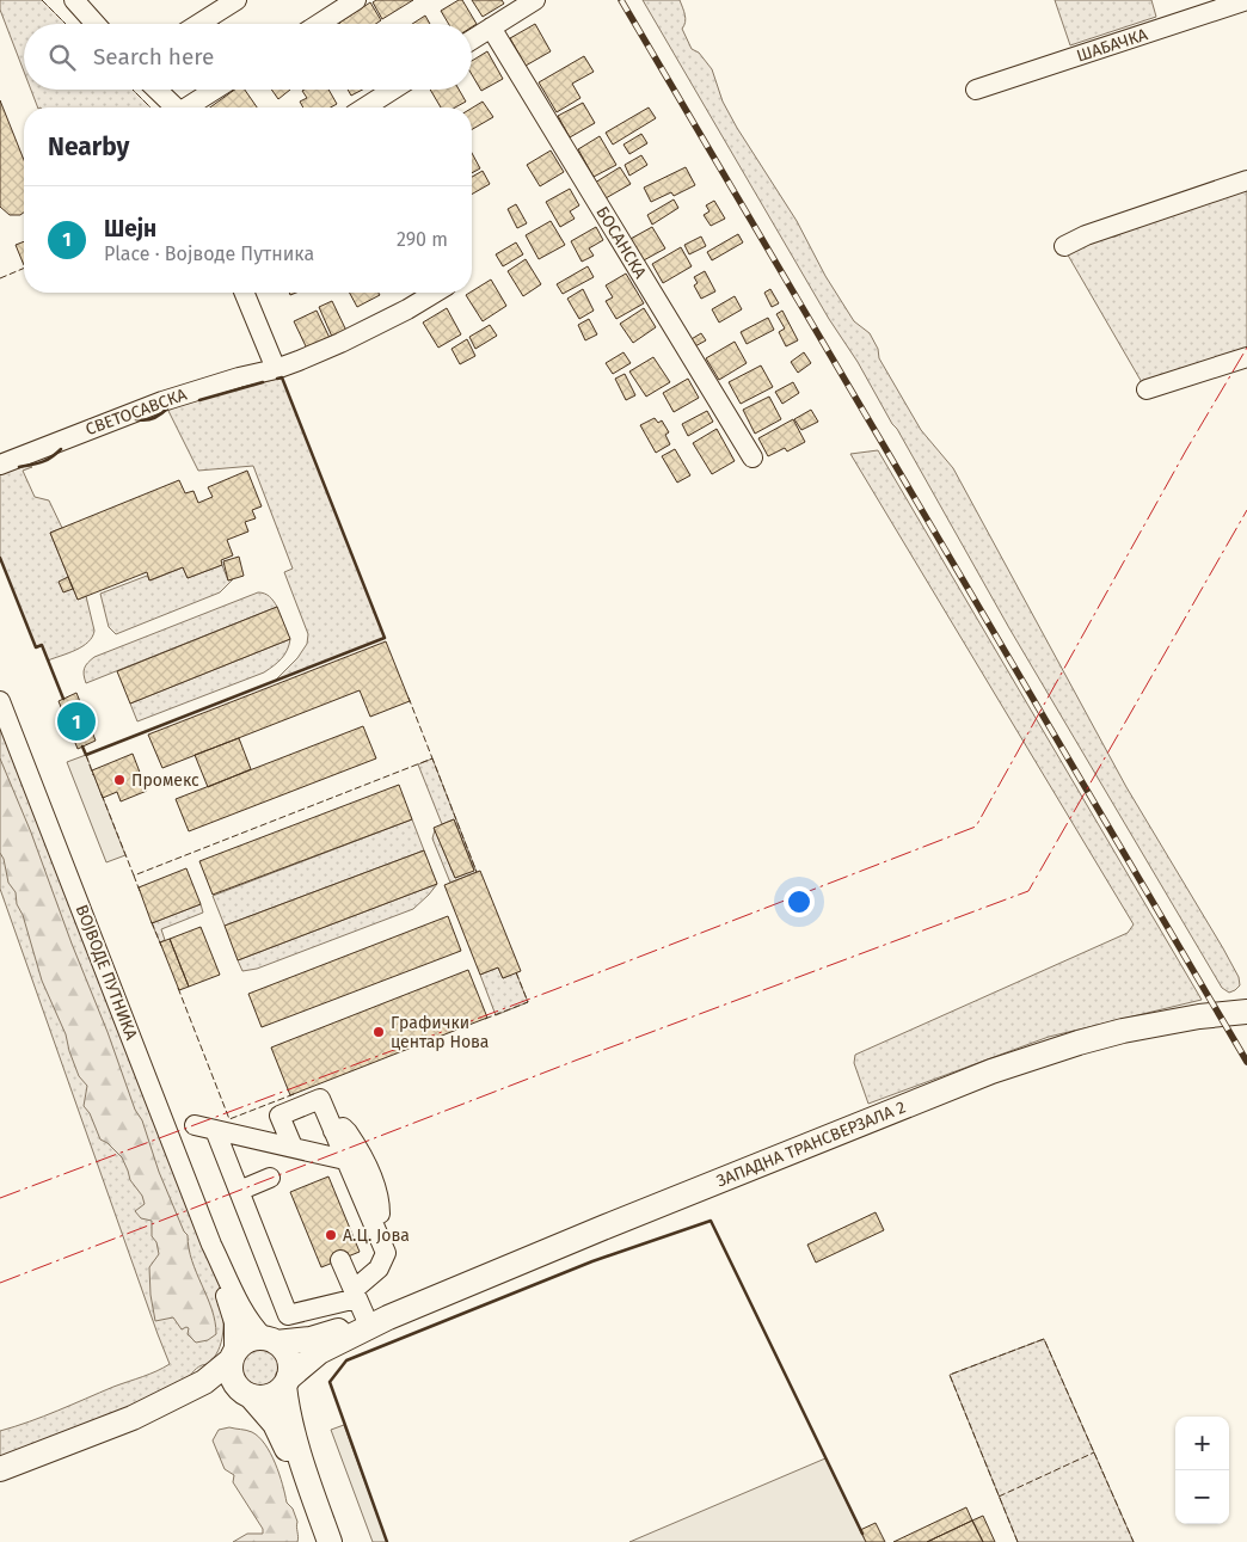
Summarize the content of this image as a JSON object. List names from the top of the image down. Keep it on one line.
{"streets":{"main road":["ЗАПАДНА ТРАНСВЕРЗАЛА 2"],"street":["ШАБАЧКА","БОСАНСКА","СВЕТОСАВСКА","ВОЈВОДЕ ПУТНИКА"]},"crossings":[["ВОЈВОДЕ ПУТНИКА","ЗАПАДНА ТРАНСВЕРЗАЛА 2"]],"places":["Промекс","Графички центар Нова","А.Ц. Јова"],"page":{"search":"Search here","heading":"Nearby","list":[{"mark":"1","name":"Шејн","note":"Place · Војводе Путника","value":"290 m"}],"pins":"1","map_buttons":["+","−"]}}
